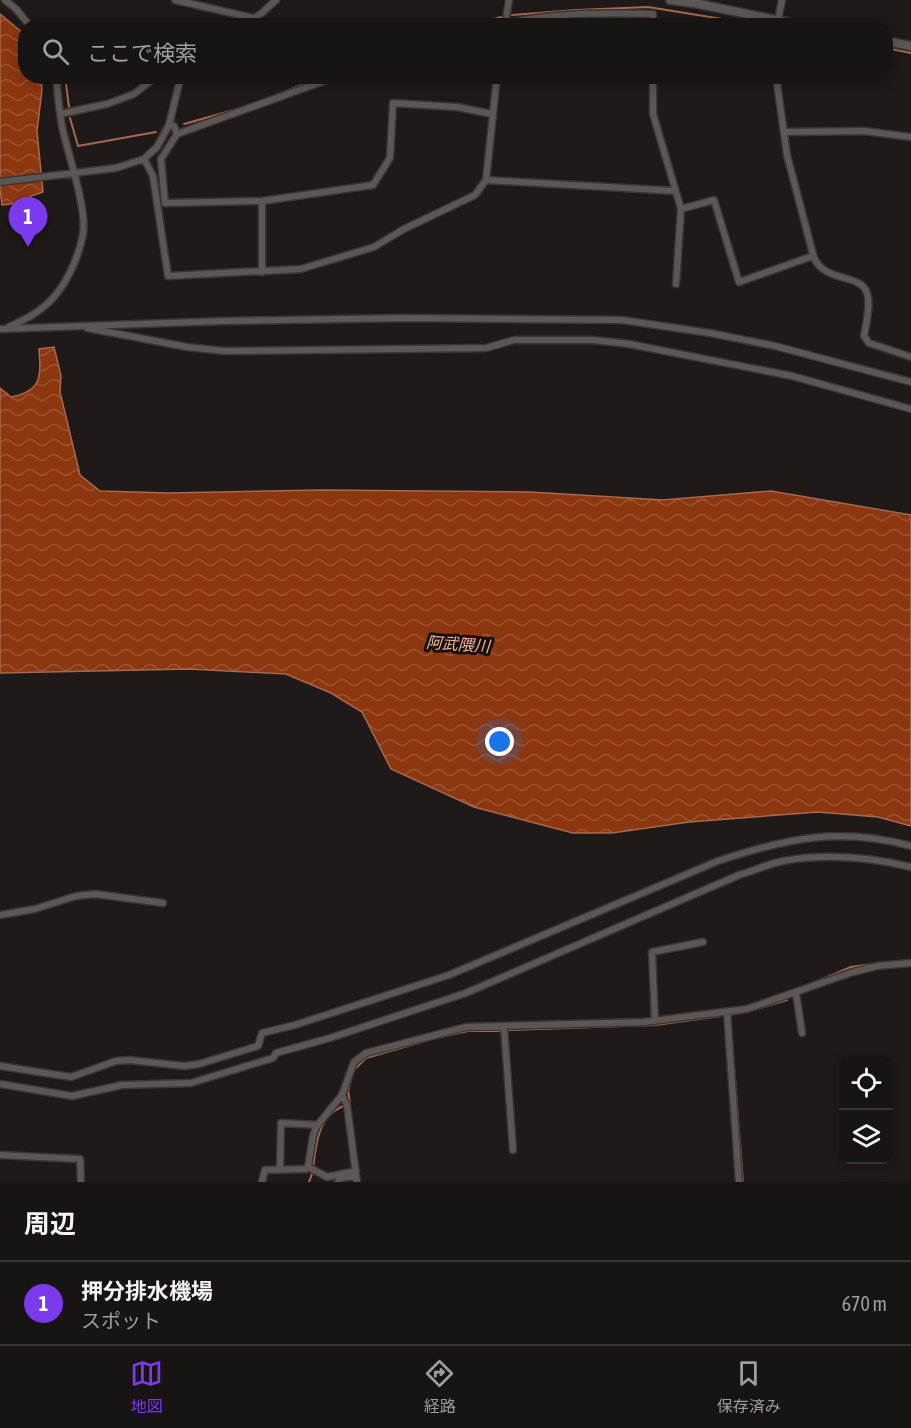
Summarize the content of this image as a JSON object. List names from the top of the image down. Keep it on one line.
{"water":["阿武隈川"],"page":{"search":"ここで検索","pins":"1","heading":"周辺","list":[{"mark":"1","name":"押分排水機場","note":"スポット","value":"670 m"}],"nav":["地図","経路","保存済み"]}}
